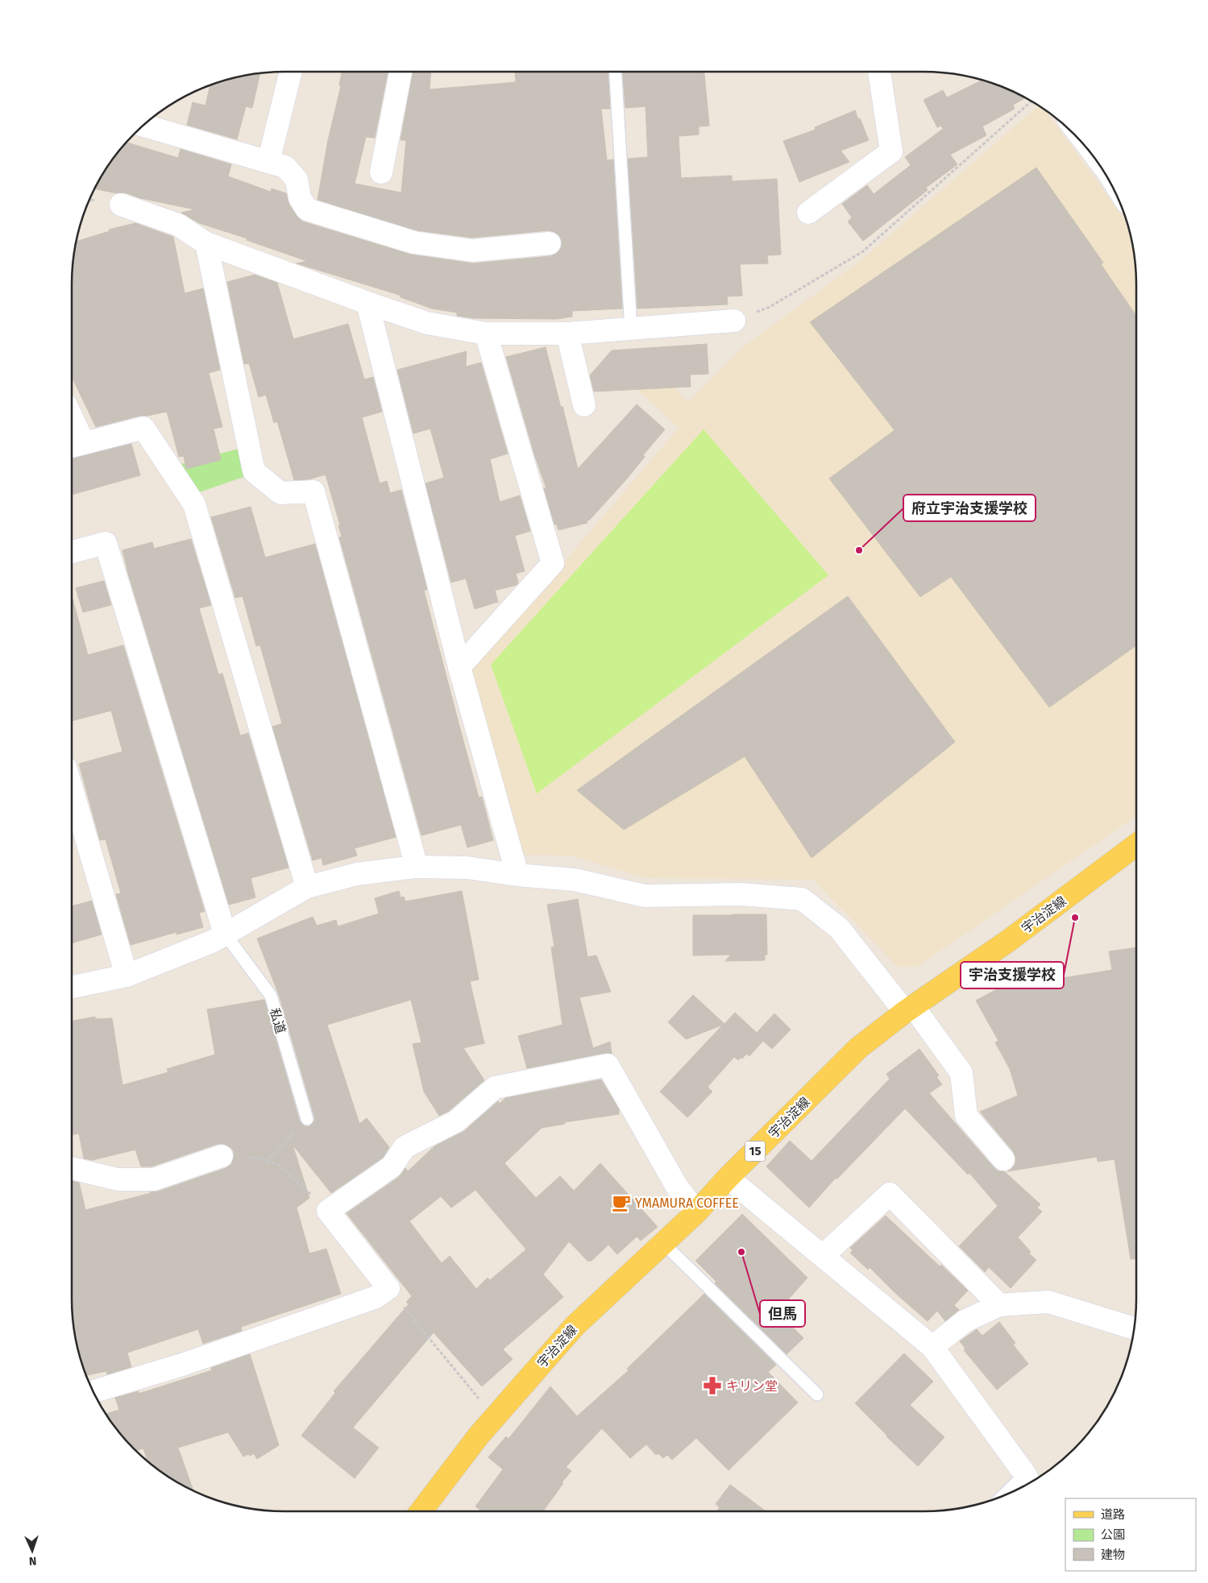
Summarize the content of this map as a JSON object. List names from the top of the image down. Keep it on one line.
{"streets":{"main road":["宇治淀線","15"],"lane":["私道"]},"places":{"other":["府立宇治支援学校","宇治支援学校","但馬"],"cafe":["YMAMURA COFFEE"],"pharmacy":["キリン堂"]},"legend":["道路","公園","建物"],"north":"bottom"}
